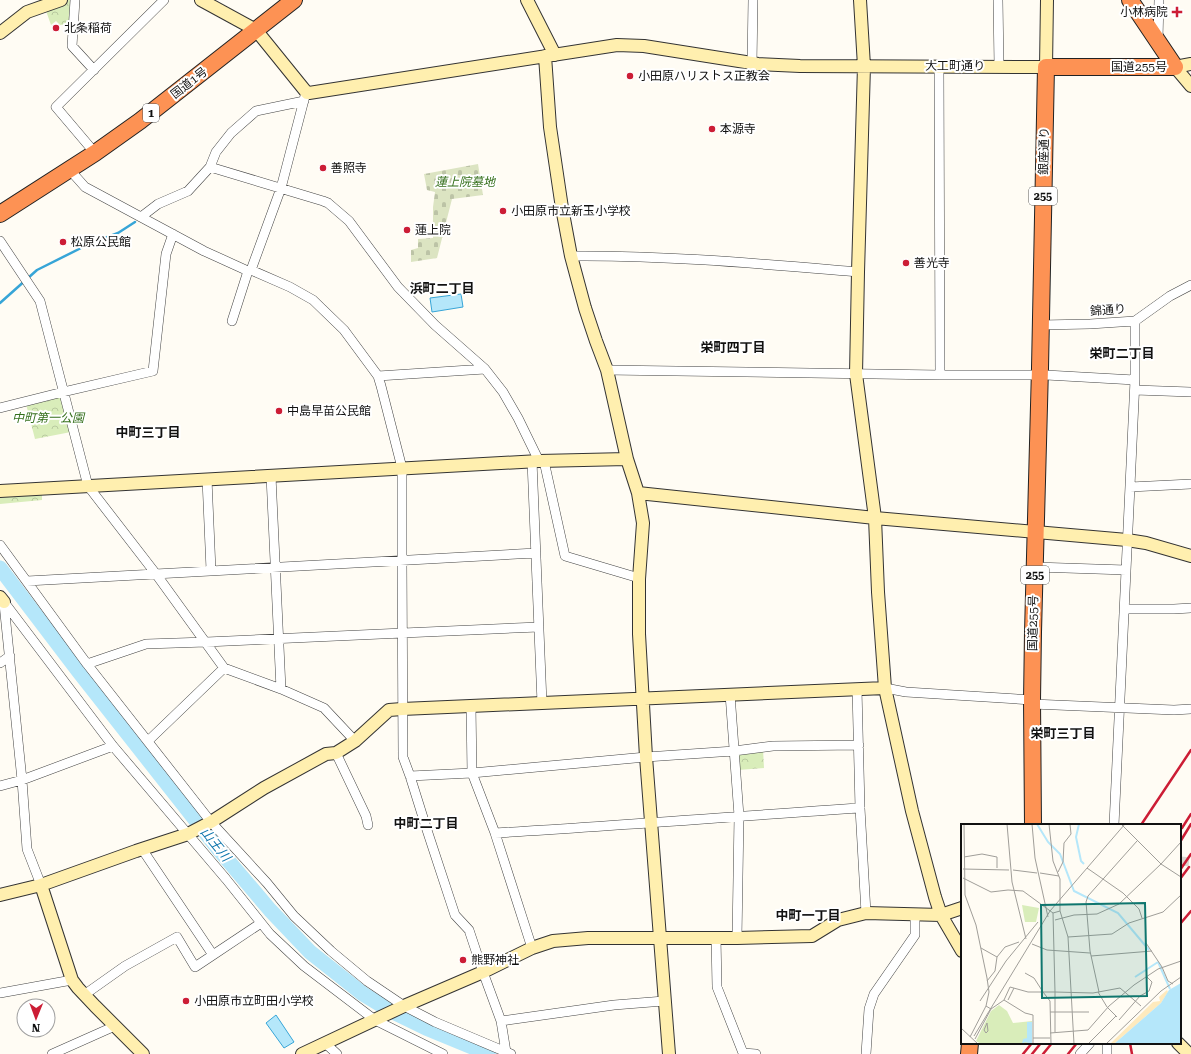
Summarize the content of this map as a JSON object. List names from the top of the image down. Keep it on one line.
{"streets":{"highway":["国道255号","国道1号","1","銀座通り","255"],"street":["大工町通り","錦通り"]},"crossings":[["大工町通り","国道255号"],["大工町通り","銀座通り"],["国道255号","銀座通り"],["国道255号","錦通り"],["銀座通り","錦通り"]],"districts":["浜町二丁目","栄町四丁目","栄町二丁目","中町三丁目","栄町三丁目","中町二丁目","中町一丁目"],"water":["山王川"],"parks":["蓮上院墓地","中町第一公園"],"places":{"health":["小林病院"],"other":["北条稲荷","小田原ハリストス正教会","本源寺","善照寺","小田原市立新玉小学校","蓮上院","松原公民館","善光寺","中島早苗公民館","熊野神社","小田原市立町田小学校"]},"north":"bottom"}
